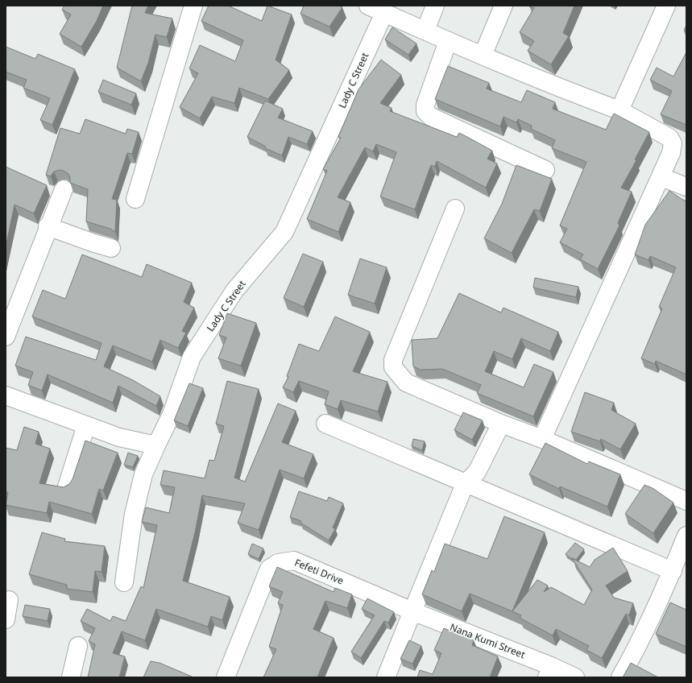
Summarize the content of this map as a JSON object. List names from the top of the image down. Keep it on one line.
{"streets":{"street":["Lady C Street","Fefeti Drive","Nana Kumi Street"]},"crossings":[["Fefeti Drive","Nana Kumi Street"]]}
